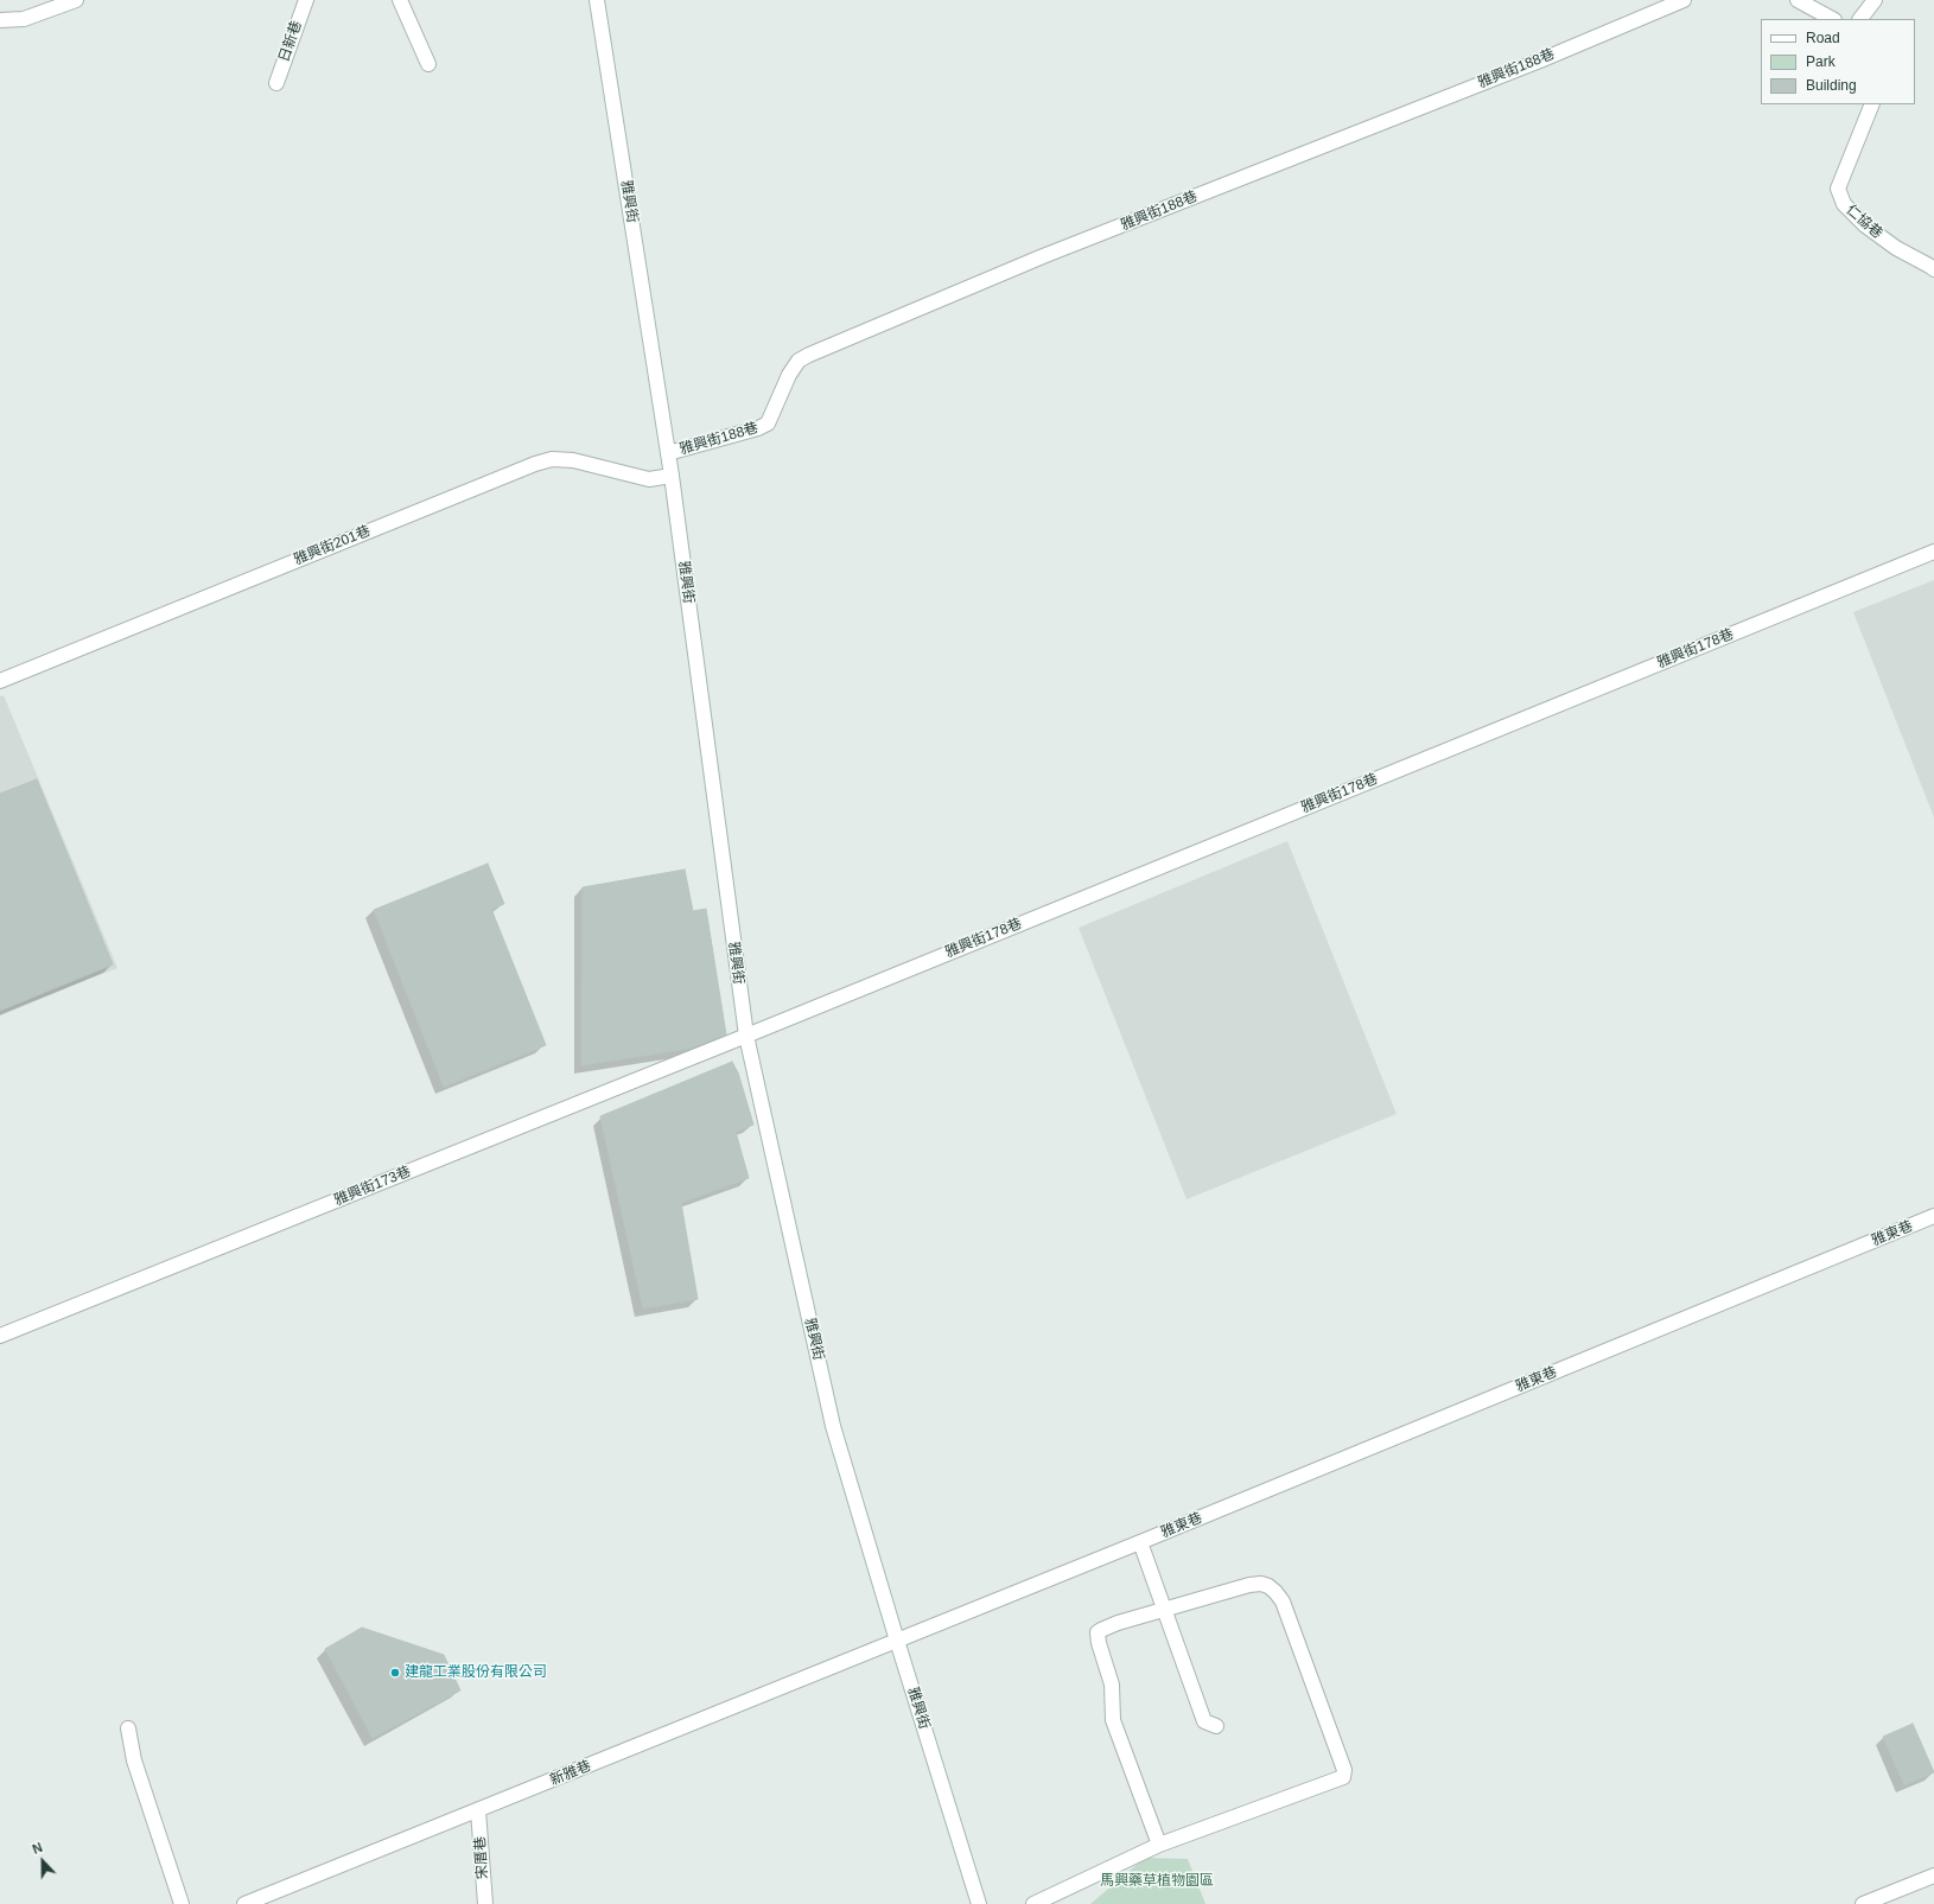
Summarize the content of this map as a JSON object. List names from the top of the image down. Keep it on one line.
{"streets":{"street":["日新巷","雅興街188巷","雅興街","仁協巷","雅興街201巷","雅興街178巷","雅興街173巷","雅東巷","新雅巷","宋厝巷"]},"crossings":[["雅興街188巷","雅興街"],["雅興街","雅興街201巷"],["雅興街","雅興街178巷"],["雅興街","雅興街173巷"],["雅興街","雅東巷"],["雅興街","新雅巷"],["雅興街178巷","雅興街173巷"],["雅東巷","新雅巷"],["新雅巷","宋厝巷"]],"parks":["馬興藥草植物園區"],"places":["建龍工業股份有限公司"],"legend":["Road","Park","Building"],"north":"top"}
